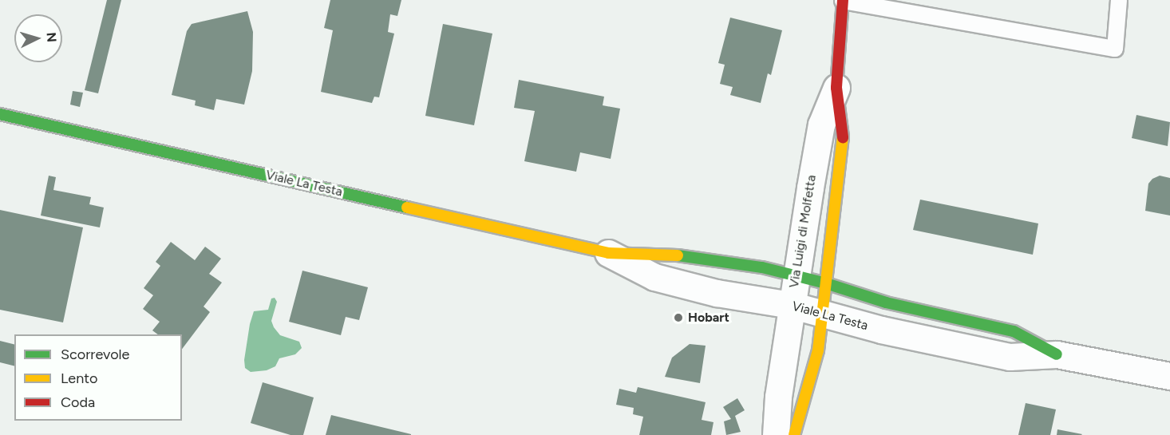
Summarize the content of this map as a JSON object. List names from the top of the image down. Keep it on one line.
{"streets":{"street":["Viale La Testa","Via Luigi di Molfetta"]},"crossings":[["Viale La Testa","Via Luigi di Molfetta"]],"places":["Hobart"],"legend":["Scorrevole","Lento","Coda"],"north":"right"}
